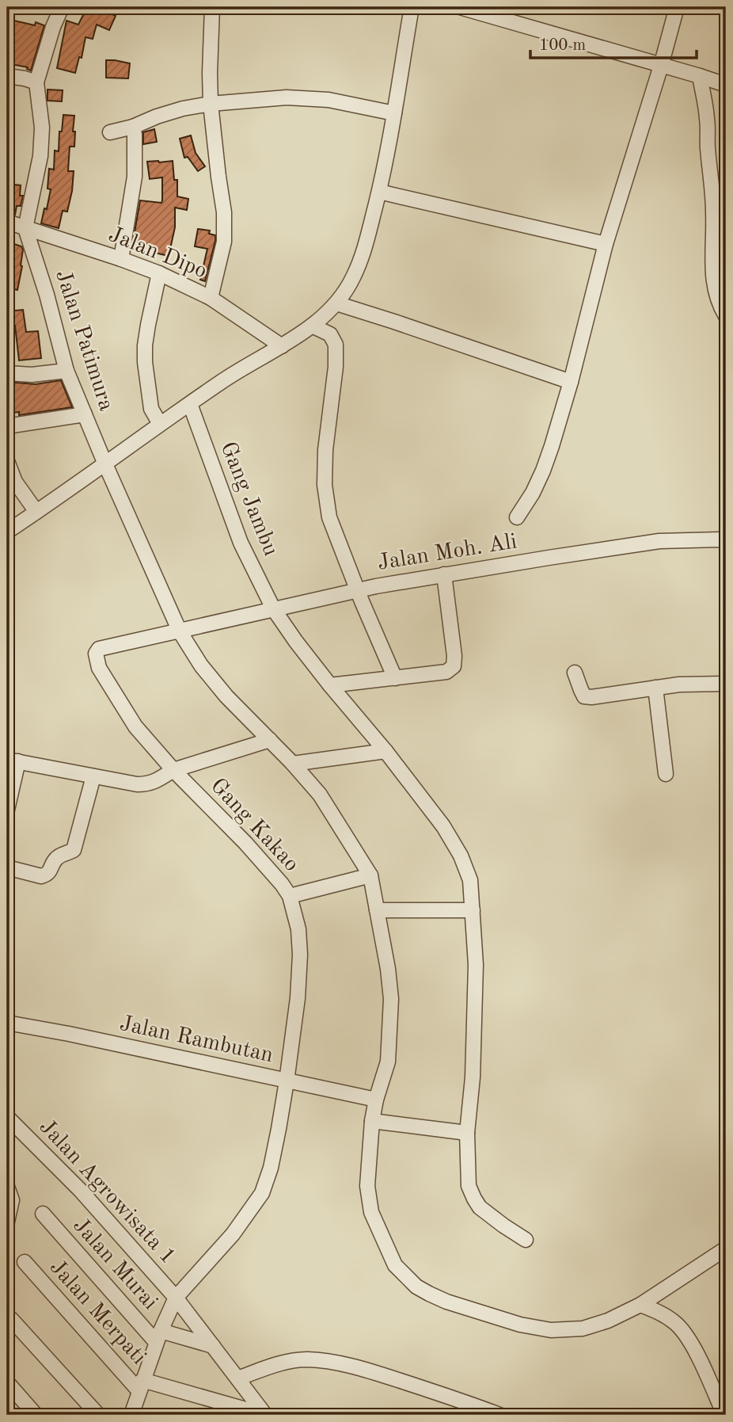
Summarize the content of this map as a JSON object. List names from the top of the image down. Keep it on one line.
{"streets":{"street":["Jalan Dipo","Jalan Patimura","Gang Jambu","Jalan Moh. Ali","Gang Kakao","Jalan Rambutan","Jalan Agrowisata 1","Jalan Murai","Jalan Merpati"]},"crossings":[["Jalan Dipo","Jalan Patimura"],["Jalan Patimura","Jalan Moh. Ali"],["Jalan Patimura","Gang Kakao"],["Gang Jambu","Jalan Moh. Ali"],["Jalan Moh. Ali","Gang Kakao"],["Gang Kakao","Jalan Rambutan"],["Gang Kakao","Jalan Agrowisata 1"],["Gang Kakao","Jalan Murai"],["Gang Kakao","Jalan Merpati"]],"scale_bar":"100 m"}
